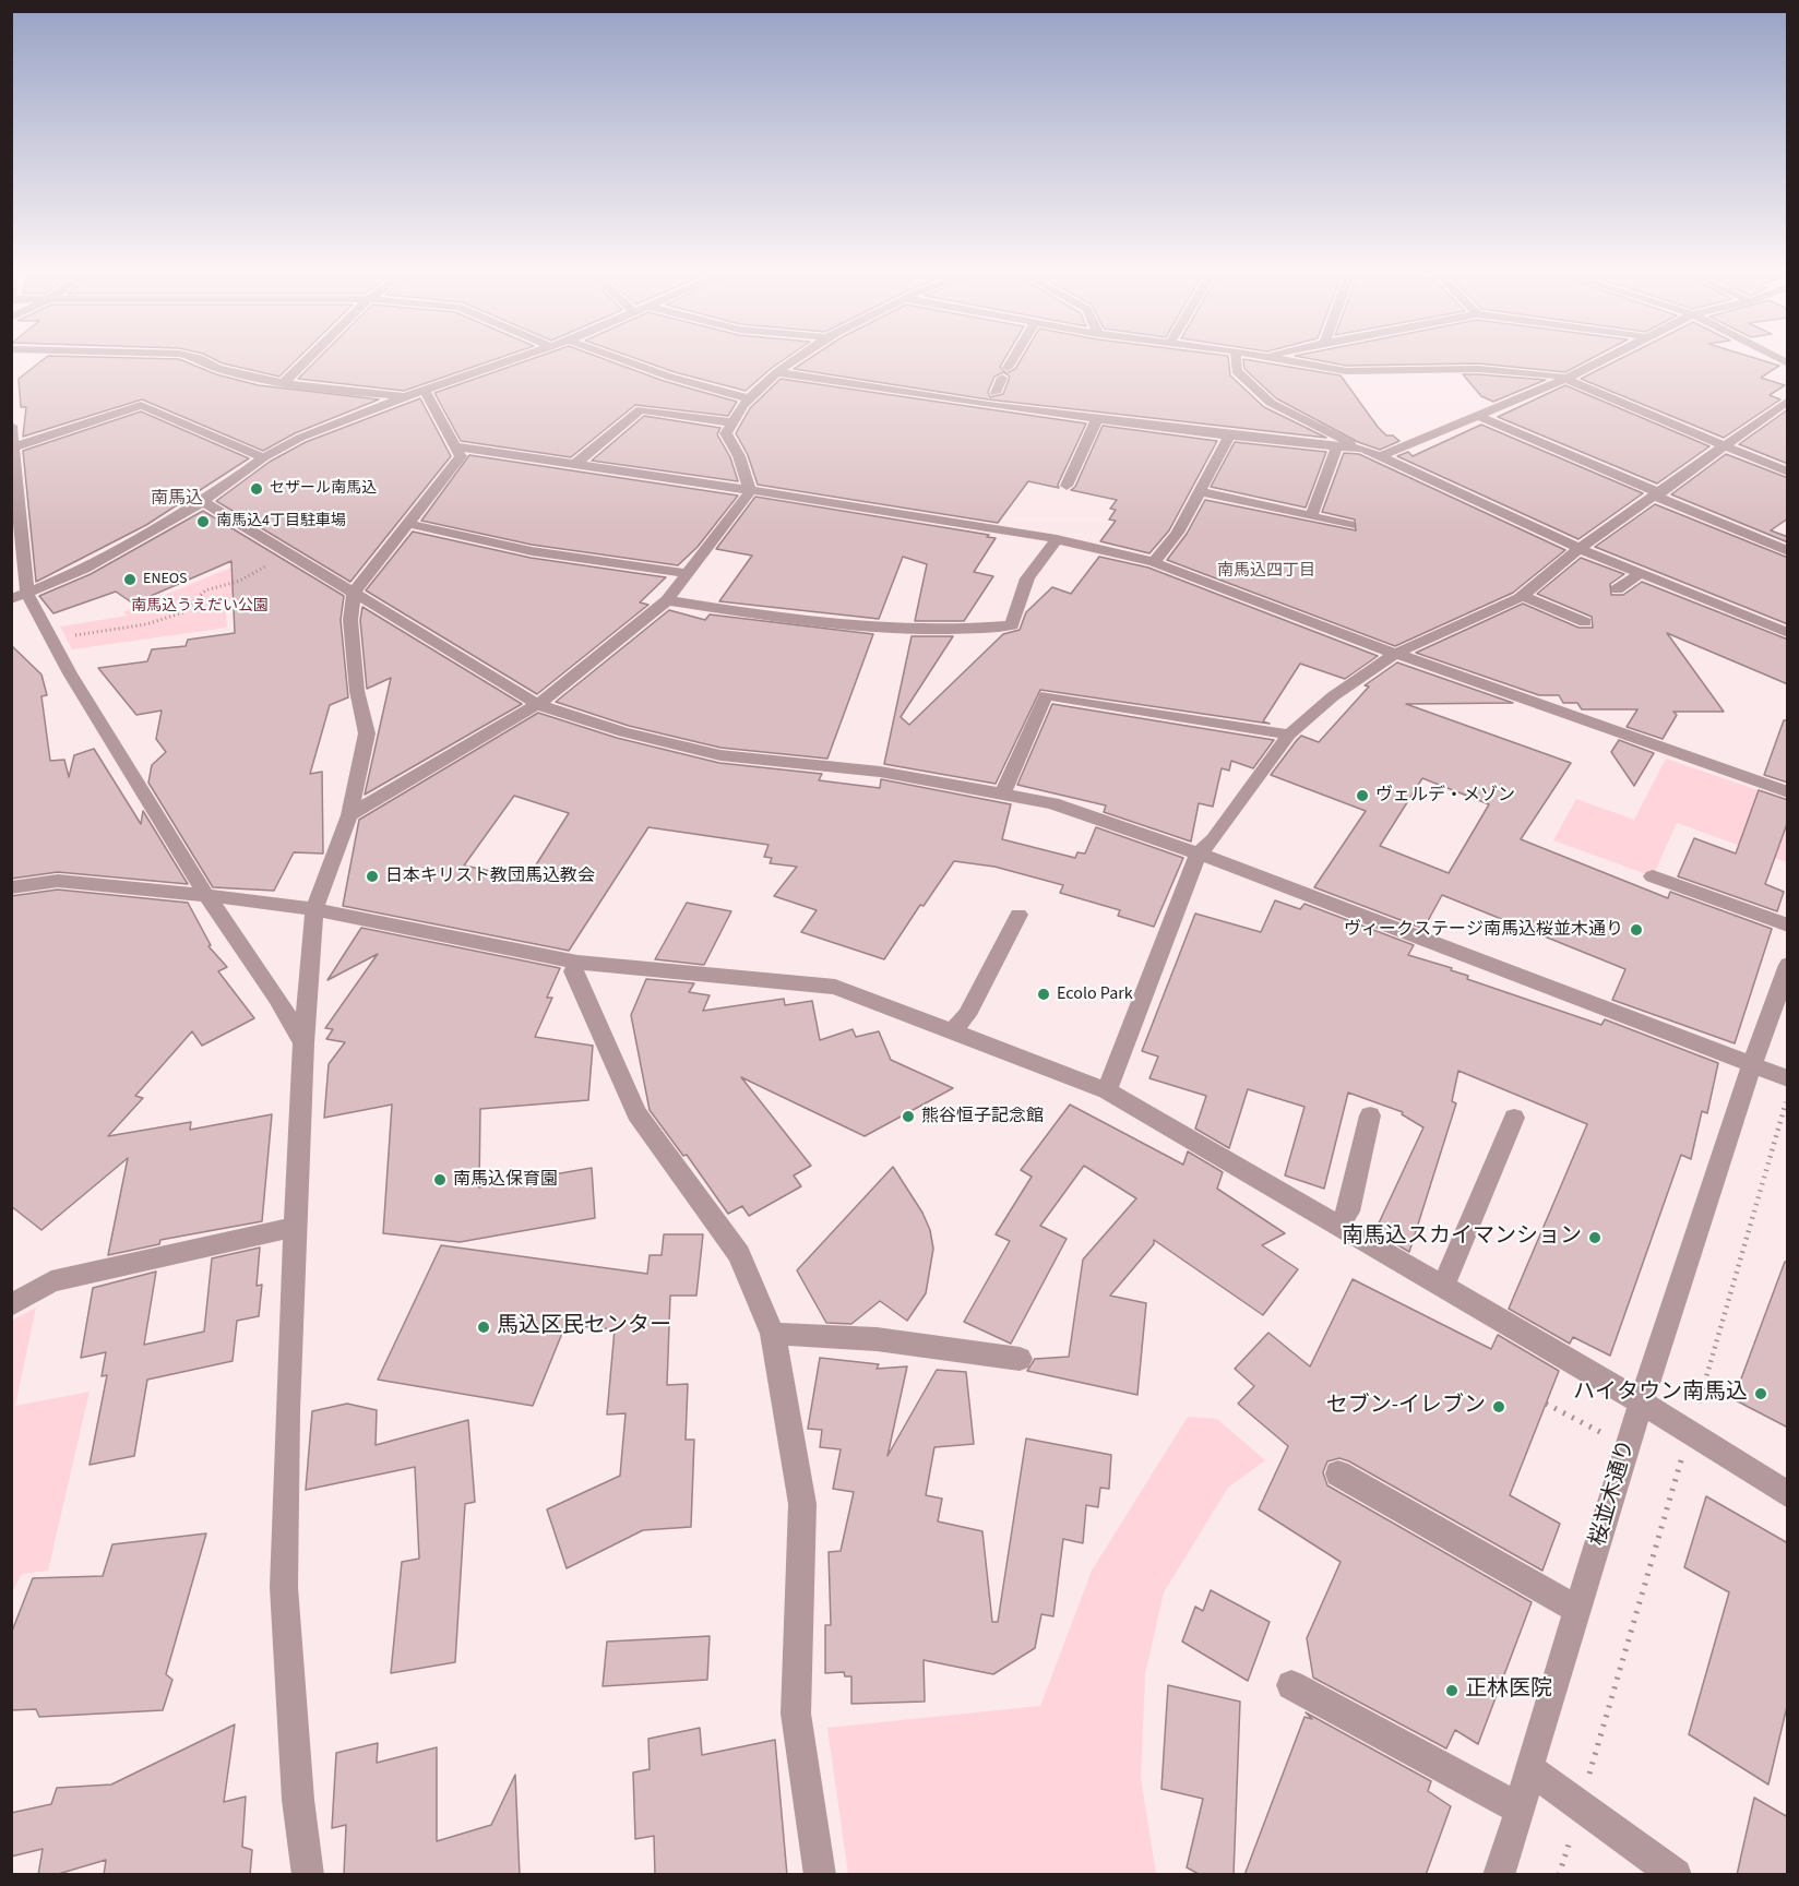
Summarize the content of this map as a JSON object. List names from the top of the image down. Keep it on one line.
{"streets":{"street":["桜並木通り"]},"districts":["南馬込","南馬込四丁目"],"parks":["南馬込うえだい公園"],"places":["セザール南馬込","南馬込4丁目駐車場","ENEOS","ヴェルデ・メゾン","日本キリスト教団馬込教会","ヴィークステージ南馬込桜並木通り","Ecolo Park","熊谷恒子記念館","南馬込保育園","南馬込スカイマンション","馬込区民センター","ハイタウン南馬込","セブン-イレブン","正林医院"]}
